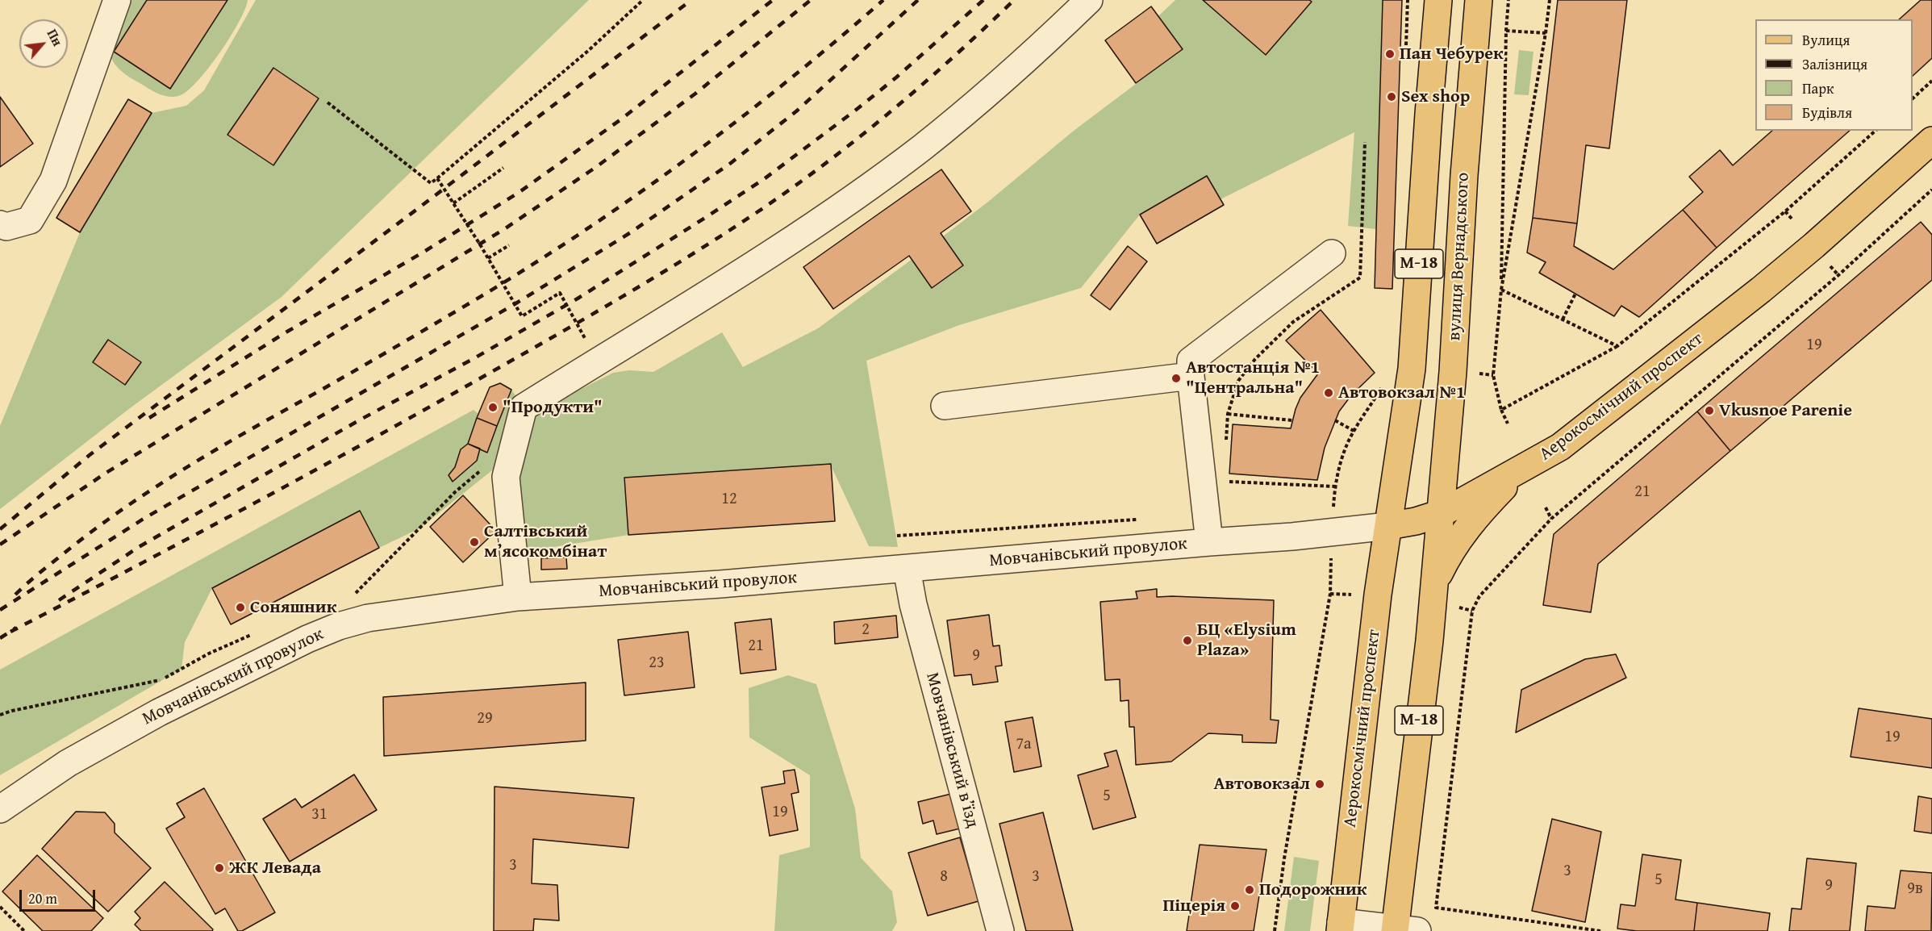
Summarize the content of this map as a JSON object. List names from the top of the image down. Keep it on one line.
{"streets":{"main road":["вулиця Вернадського","М-18","Аерокосмічний проспект","Мовчанівський провулок"],"street":["Мовчанівський в’їзд"]},"crossings":[["вулиця Вернадського","М-18"],["вулиця Вернадського","Аерокосмічний проспект"],["вулиця Вернадського","Мовчанівський провулок"],["М-18","Аерокосмічний проспект"],["М-18","Мовчанівський провулок"],["Аерокосмічний проспект","Мовчанівський провулок"],["Мовчанівський провулок","Мовчанівський в’їзд"]],"places":["Пан Чебурек","Sex shop","Автостанція №1 \"Центральна\"","Автовокзал №1","\"Продукти\"","Vkusnoe Parenie","Салтівський мʼясокомбінат","Соняшник","БЦ «Elysium Plaza»","Автовокзал","ЖК Левада","Подорожник","Піцерія"],"house_numbers":["19","21","12","2","21","9","23","29","19","7а","5","19","31","3","3","8","3","5","9","9в"],"legend":["Вулиця","Залізниця","Парк","Будівля"],"scale_bar":"20 m","north":"top right"}
